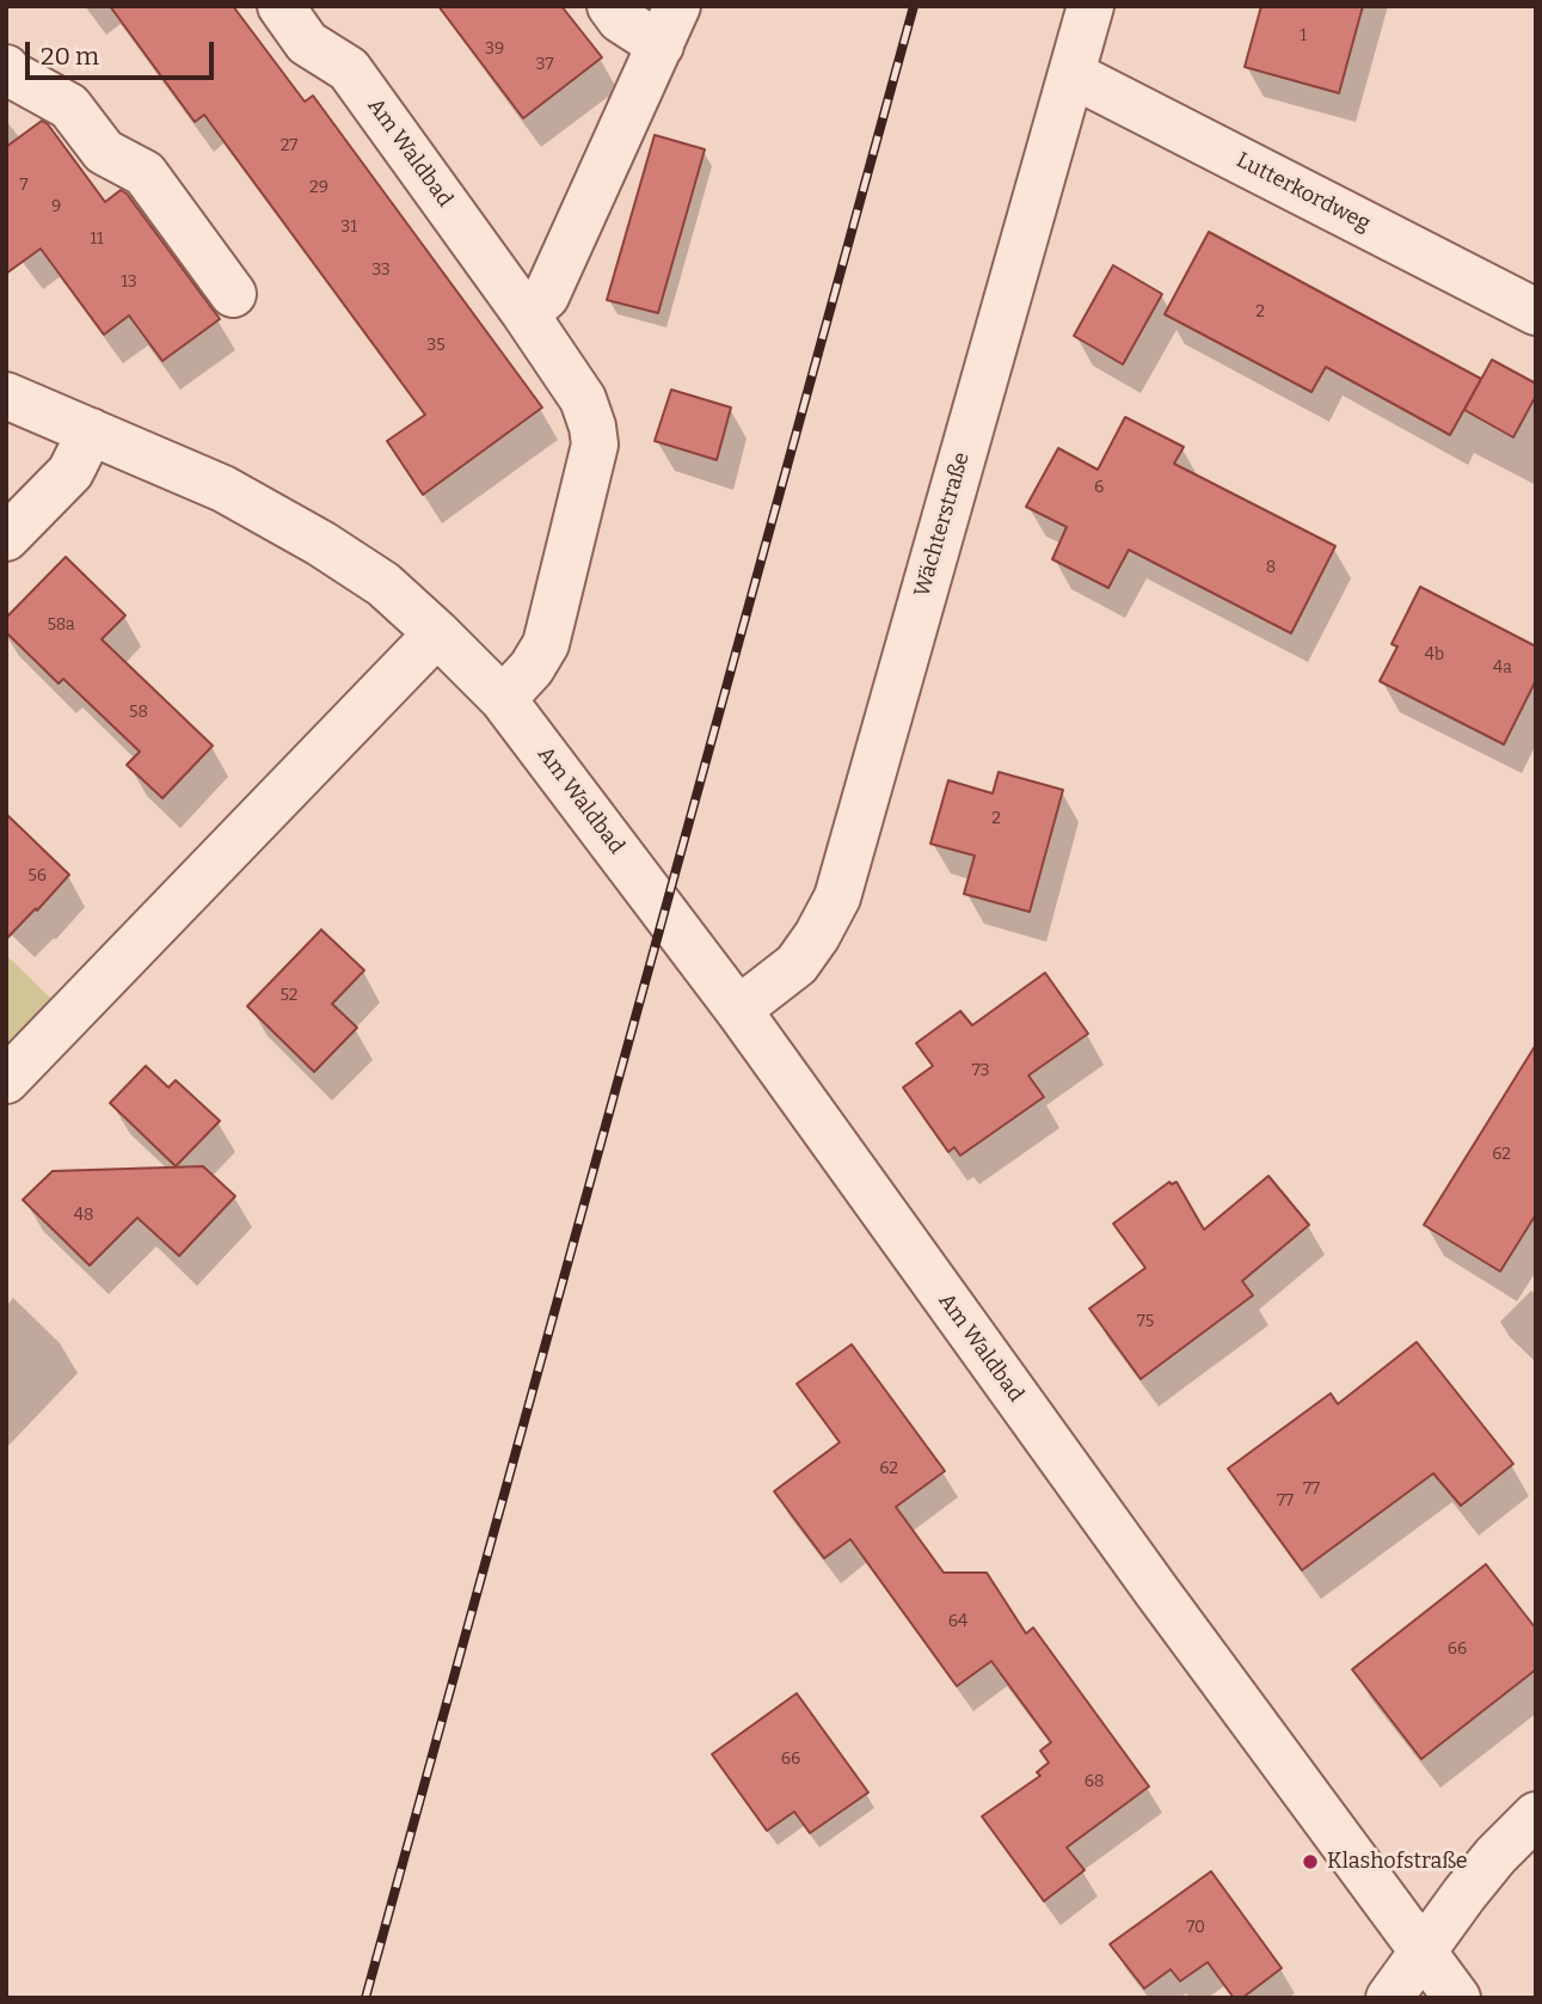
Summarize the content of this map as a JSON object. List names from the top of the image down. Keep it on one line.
{"streets":{"street":["Am Waldbad","Lutterkordweg","Wächterstraße"]},"crossings":[["Am Waldbad","Wächterstraße"],["Lutterkordweg","Wächterstraße"]],"places":["Klashofstraße"],"house_numbers":["1","39","37","27","7","29","9","31","11","33","13","2","35","6","8","58a","4b","4a","58","2","56","52","73","62","48","75","62","77","77","64","66","66","68","70"],"scale_bar":"20 m"}
